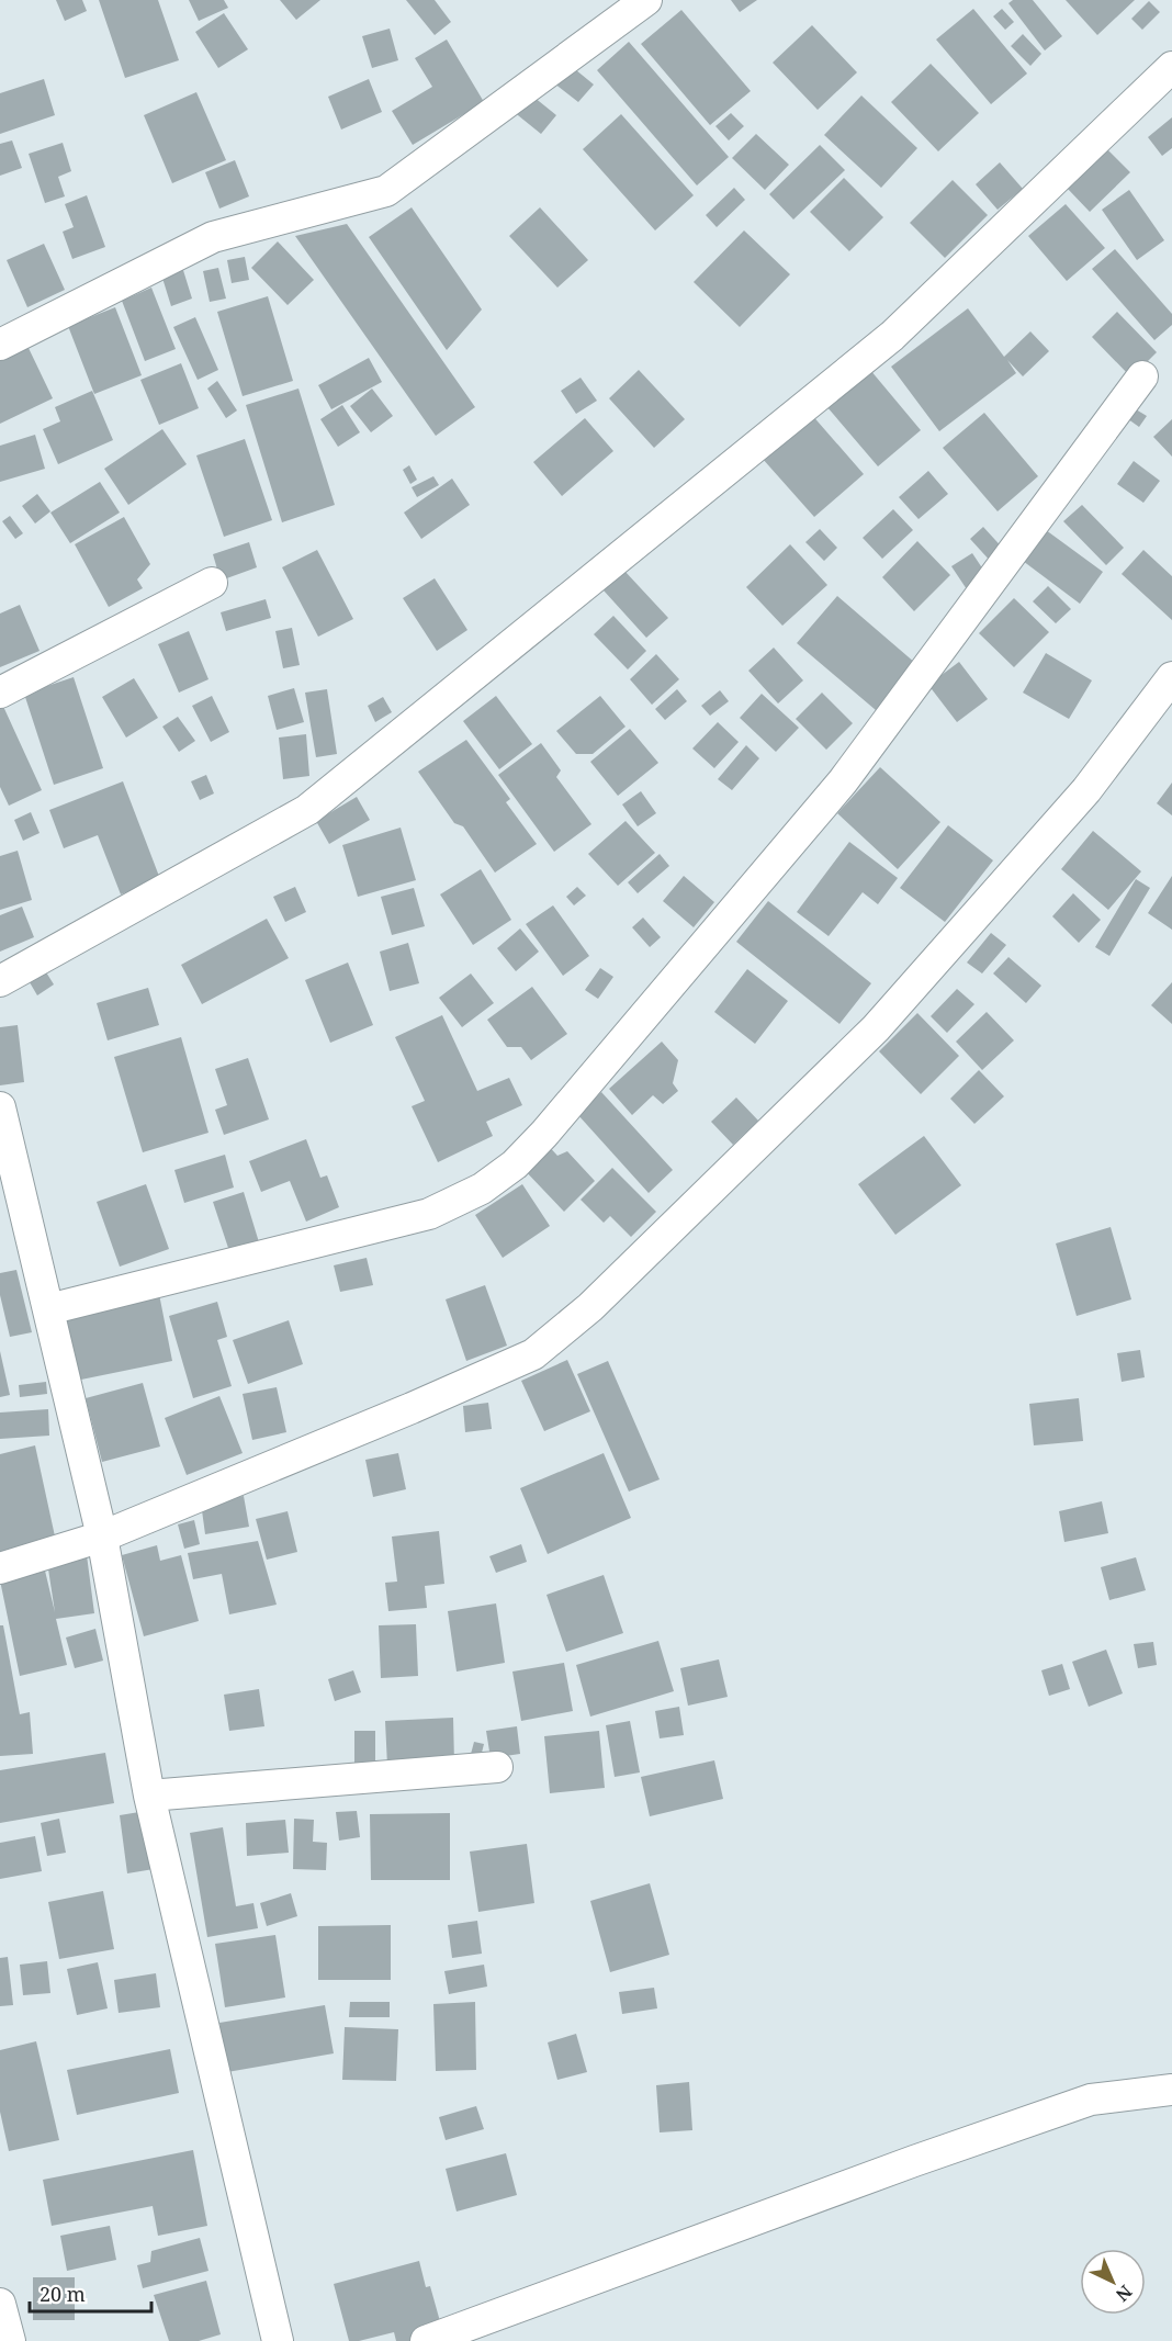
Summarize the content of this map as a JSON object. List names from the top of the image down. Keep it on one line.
{"scale_bar":"20 m","north":"bottom right"}
